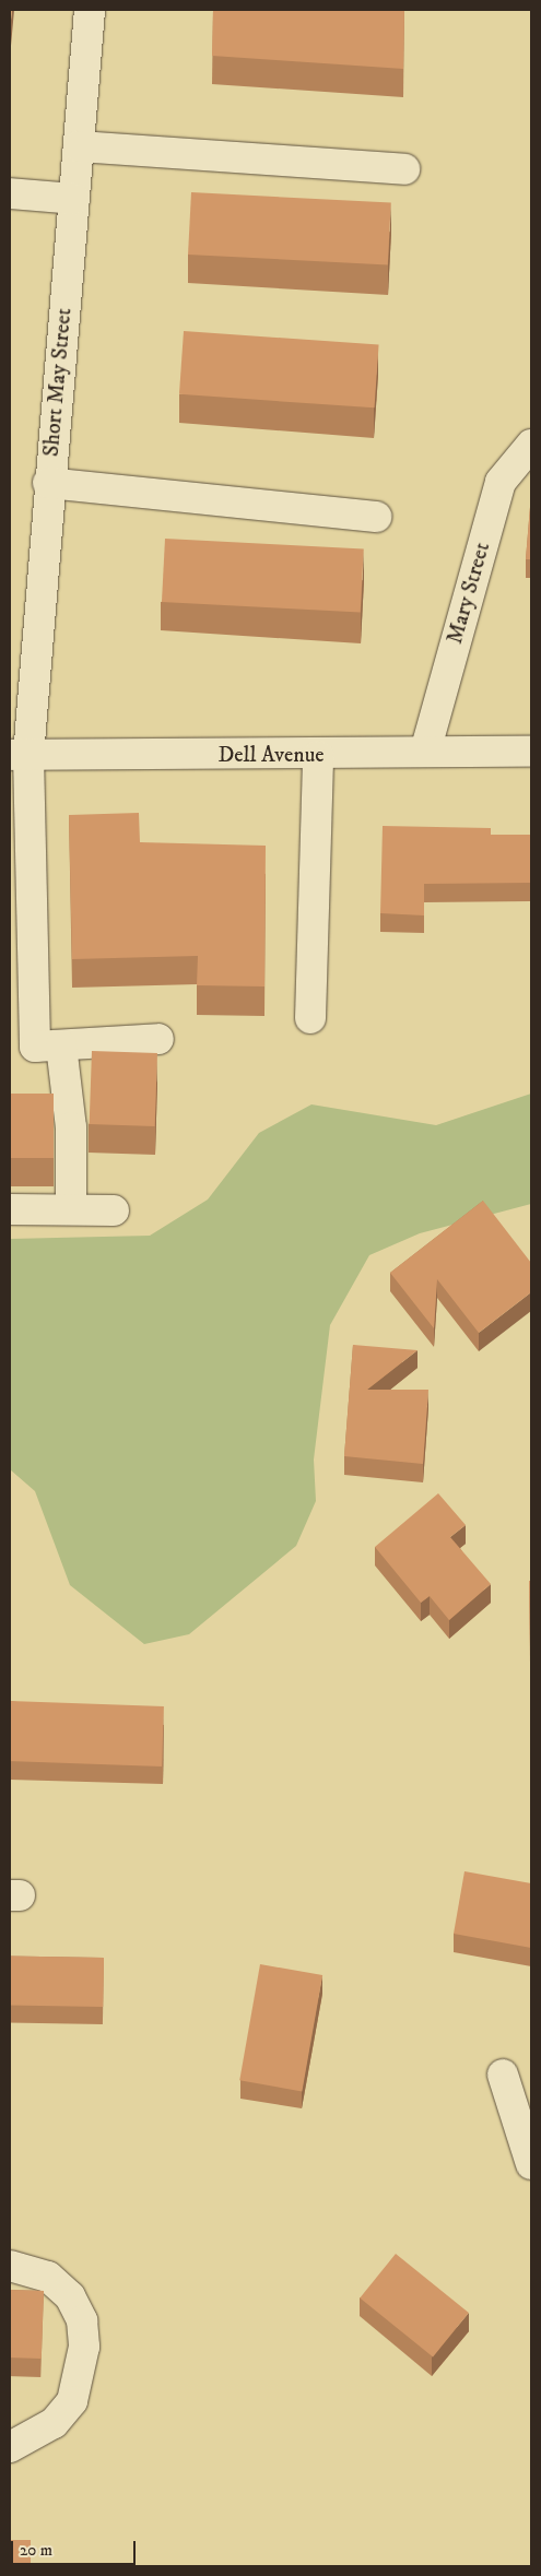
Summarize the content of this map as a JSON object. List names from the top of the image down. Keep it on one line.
{"streets":{"street":["Short May Street","Mary Street","Dell Avenue"]},"crossings":[["Short May Street","Dell Avenue"],["Mary Street","Dell Avenue"]],"scale_bar":"20 m"}
